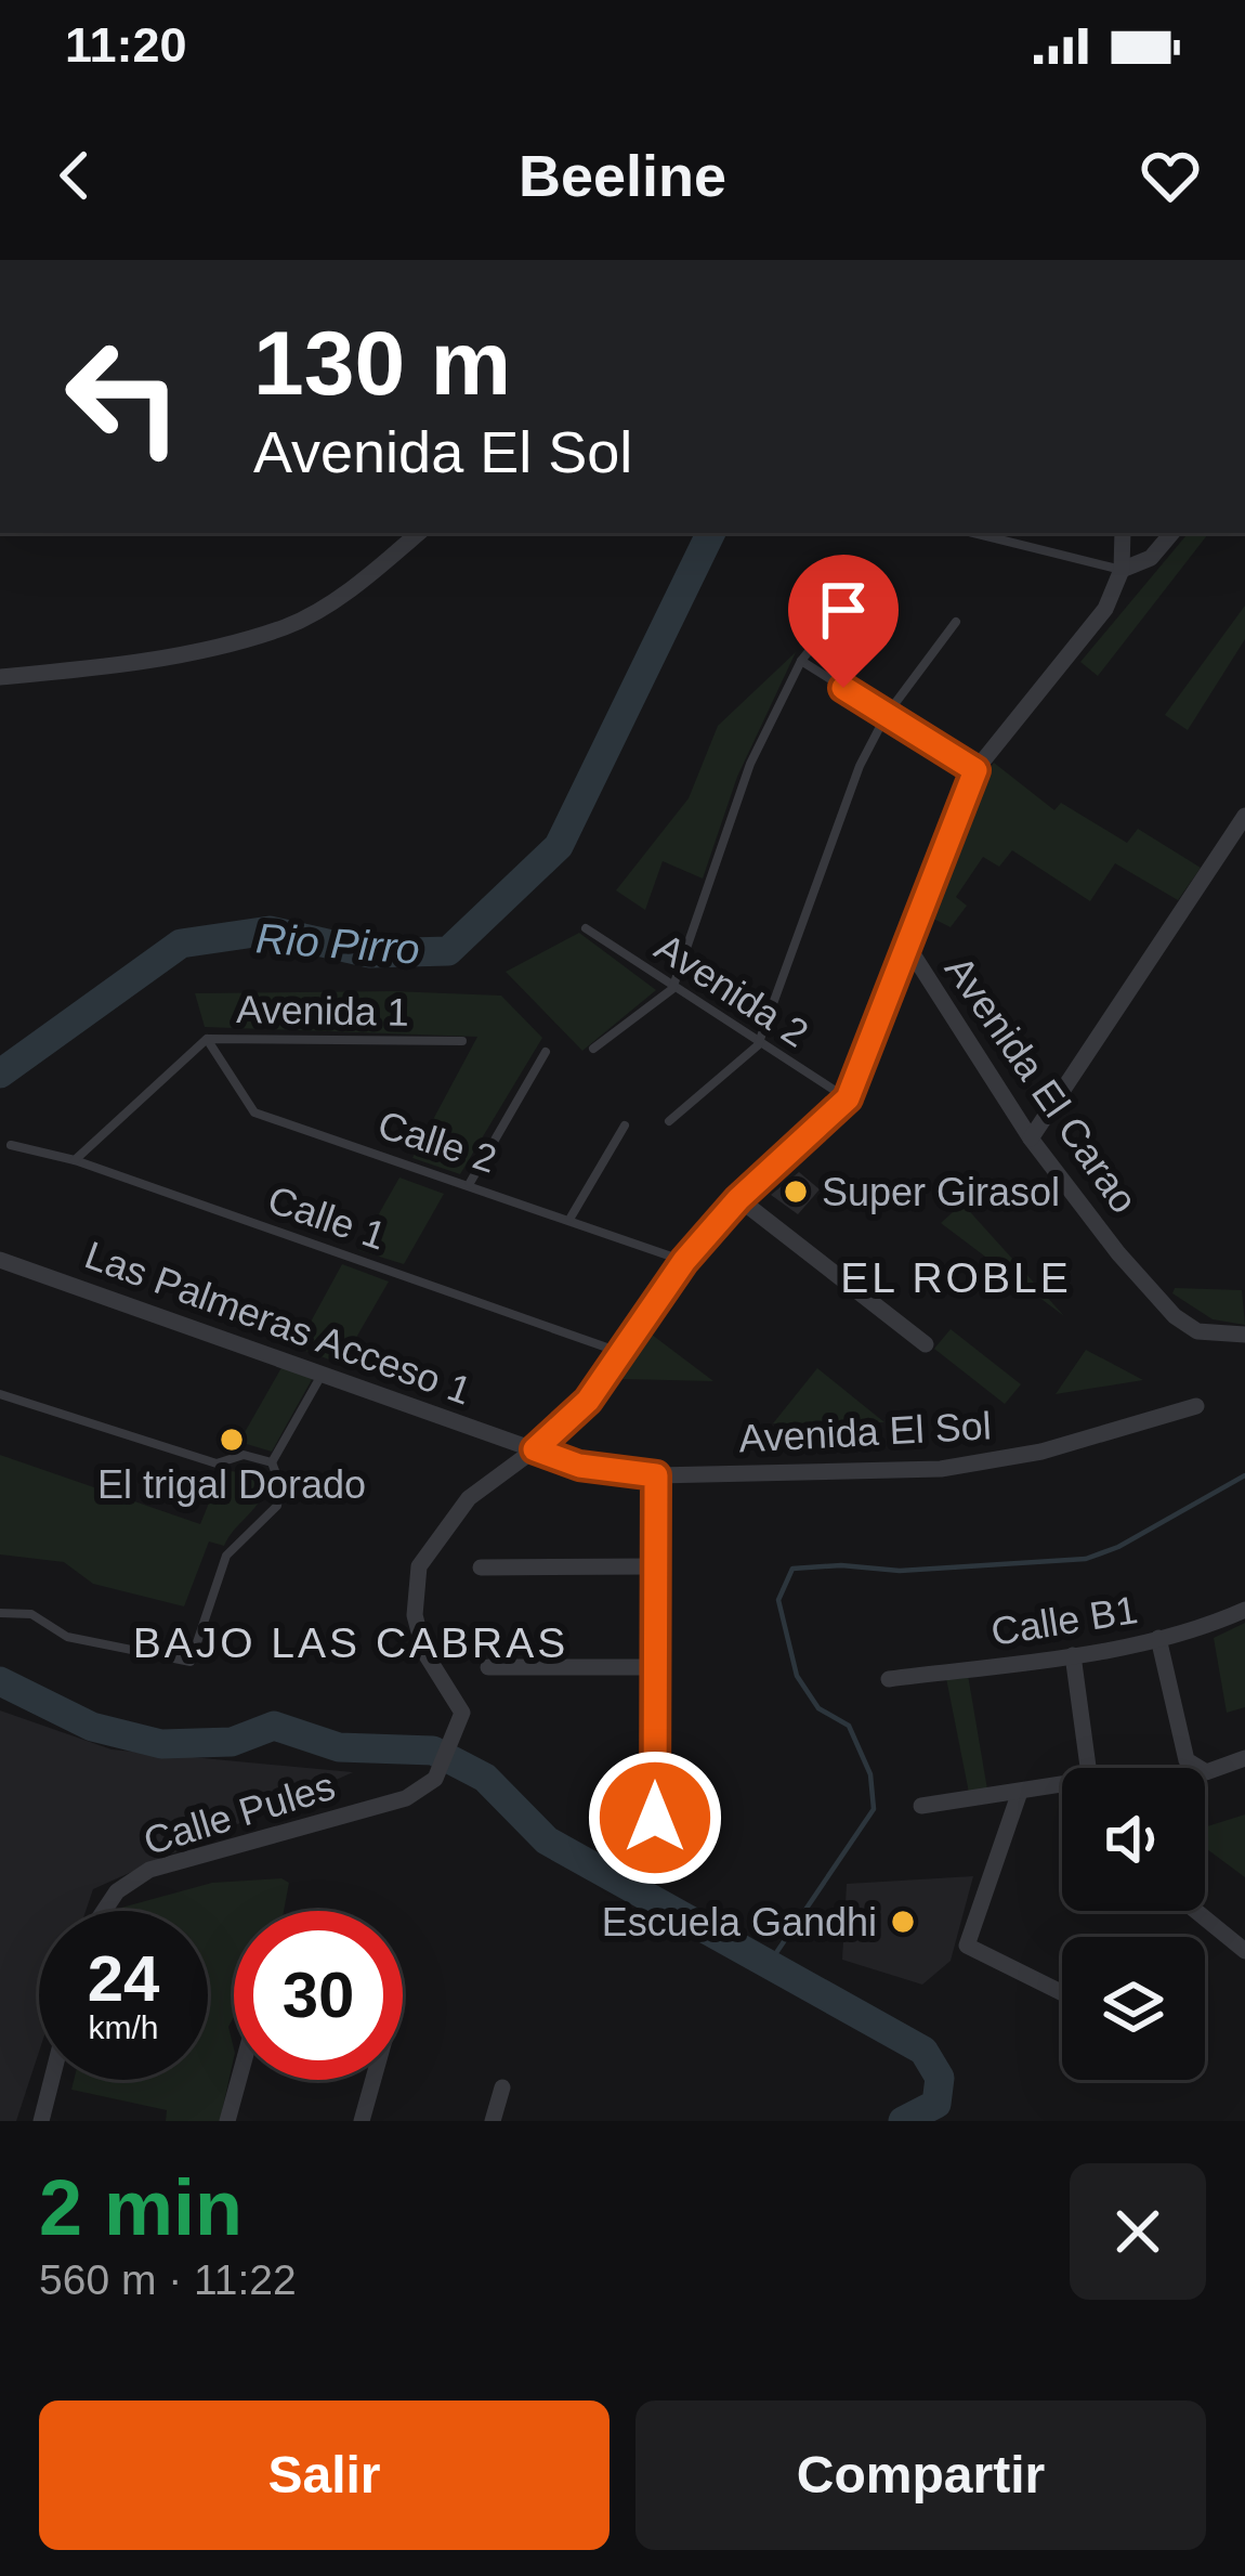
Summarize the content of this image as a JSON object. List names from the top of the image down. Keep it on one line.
{"streets":{"street":["Avenida El Carao","Las Palmeras Acceso 1","Avenida El Sol","Calle B1","Calle Pules"],"lane":["Avenida 2","Avenida 1","Calle 2","Calle 1"]},"crossings":[["Avenida 1","Calle 2"],["Avenida 1","Calle 1"],["Las Palmeras Acceso 1","Avenida El Sol"],["Las Palmeras Acceso 1","Calle Pules"],["Avenida El Sol","Calle Pules"]],"districts":["EL ROBLE","BAJO LAS CABRAS"],"water":["Rio Pirro"],"places":["Super Girasol","El trigal Dorado","Escuela Gandhi"],"page":{"status":"11:20","header":"Beeline","turn":["130 m","Avenida El Sol"],"speed":"24 km/h","limit":"30","heading":["2 min","560 m · 11:22"],"buttons":["Salir","Compartir"]}}
